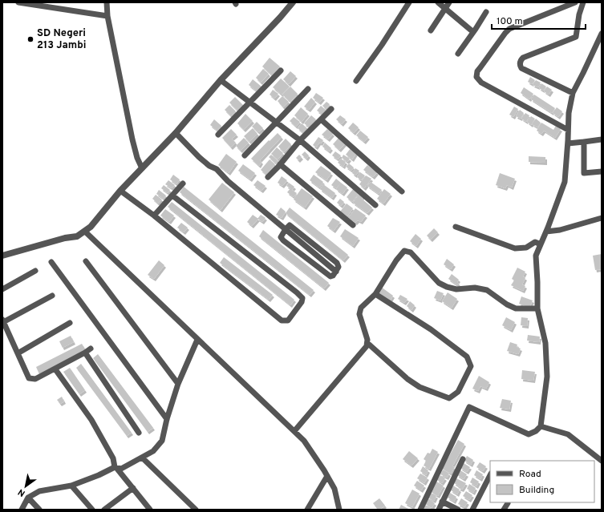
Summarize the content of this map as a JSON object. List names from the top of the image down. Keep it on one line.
{"places":["SD Negeri 213 Jambi"],"legend":["Road","Building"],"scale_bar":"100 m","north":"bottom left"}
